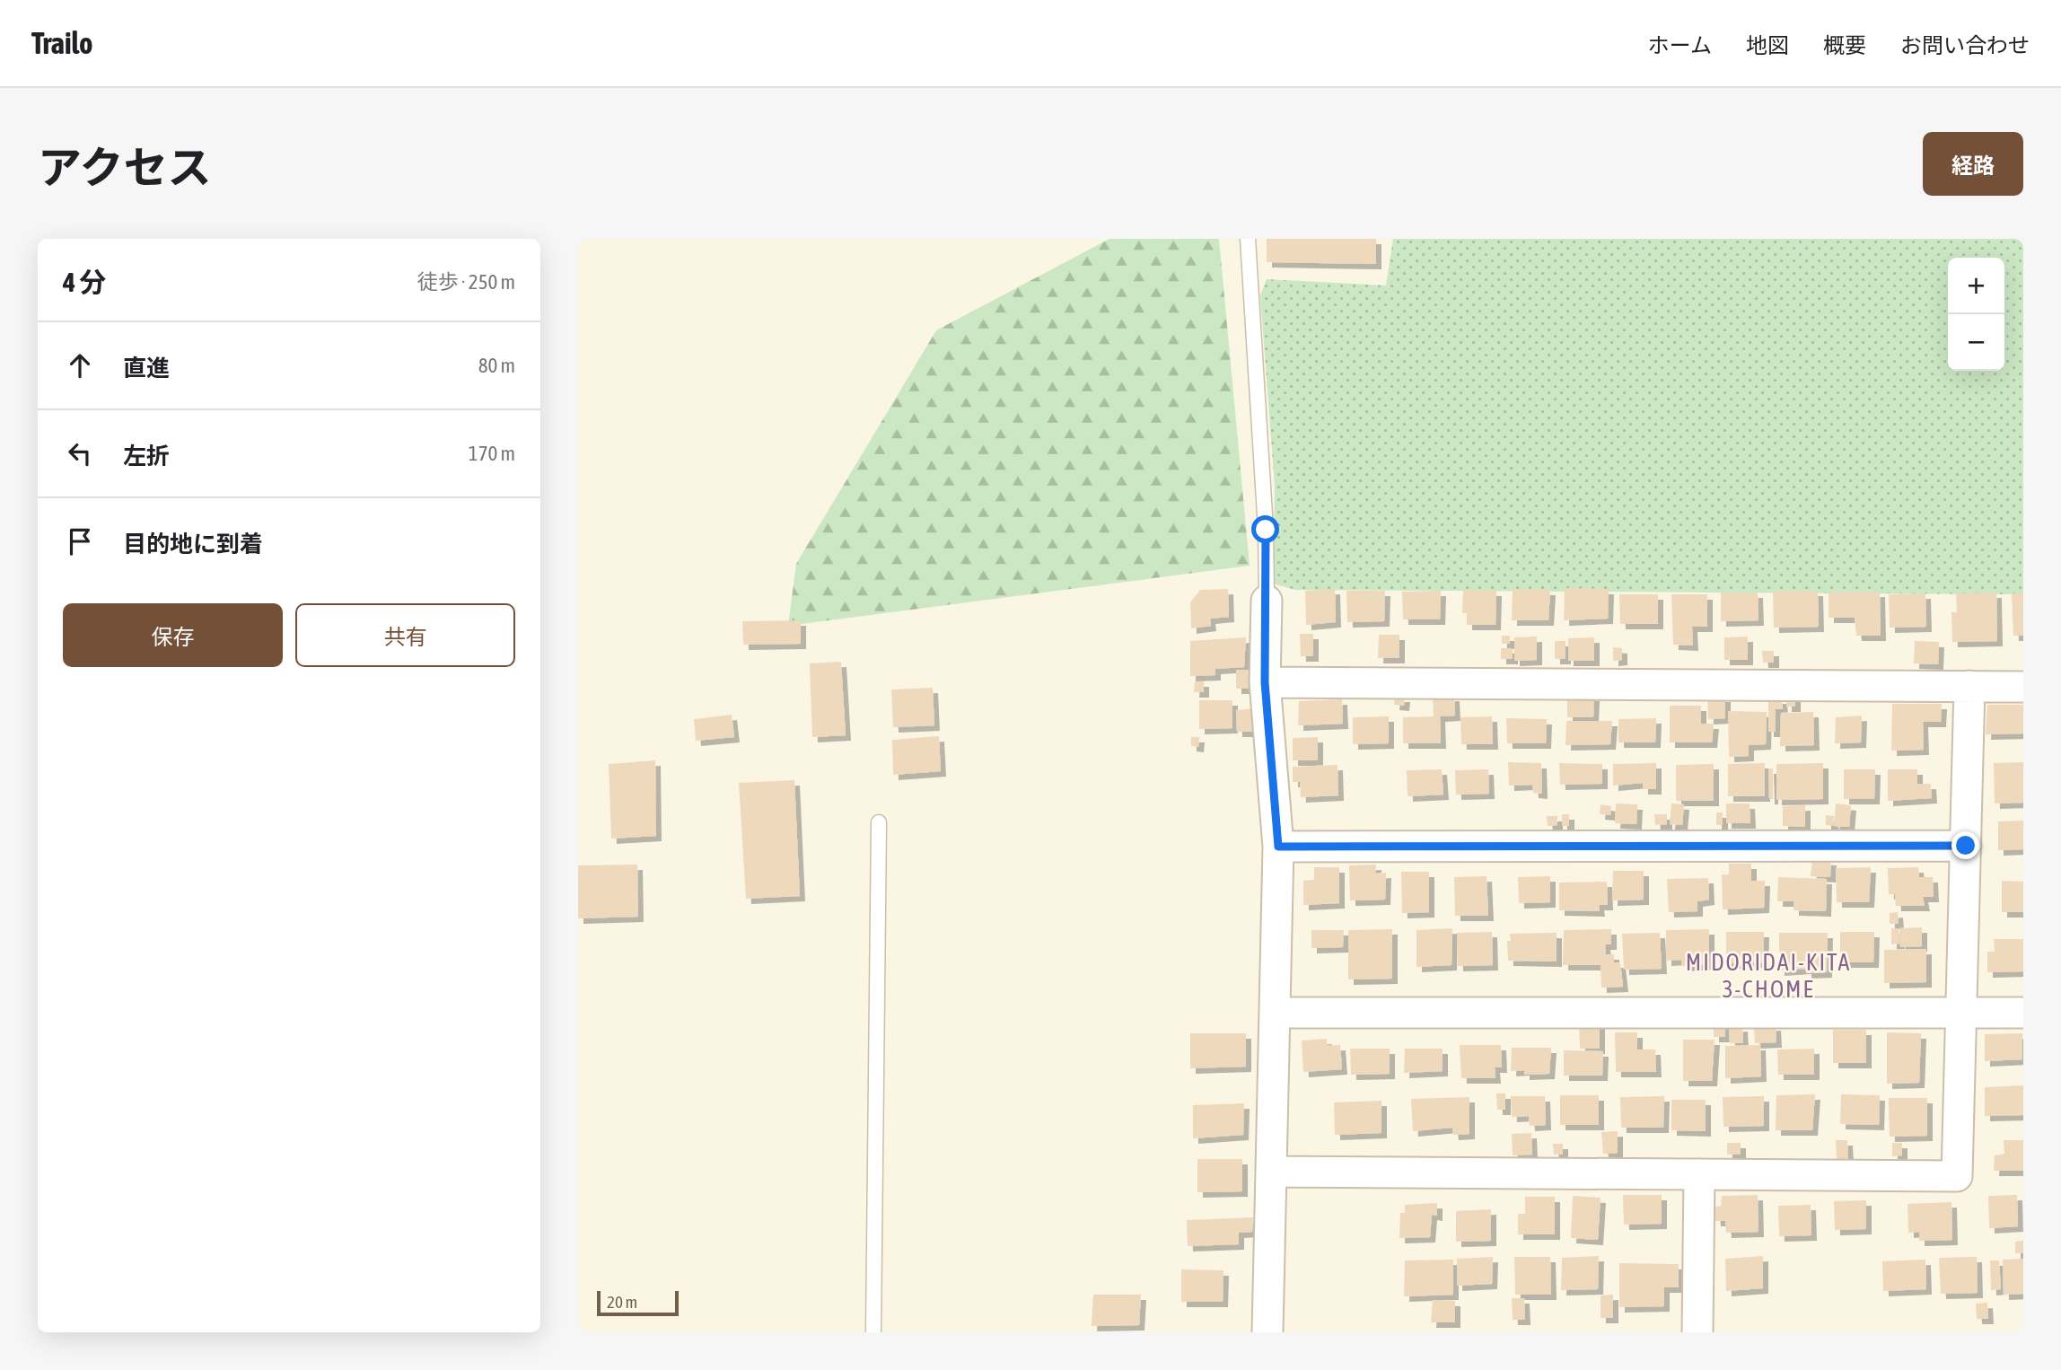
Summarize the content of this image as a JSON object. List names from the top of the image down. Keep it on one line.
{"districts":["MIDORIDAI-KITA 3-CHOME"],"scale_bar":"20 m","page":{"header":"Trailo","nav":["ホーム","地図","概要","お問い合わせ"],"title":"アクセス","buttons":["経路",["保存","共有"]],"heading":["4 分","徒歩 · 250 m"],"map_buttons":["+","−"],"list":[["直進","80 m"],["左折","170 m"],"目的地に到着"],"scale":"20 m"}}
